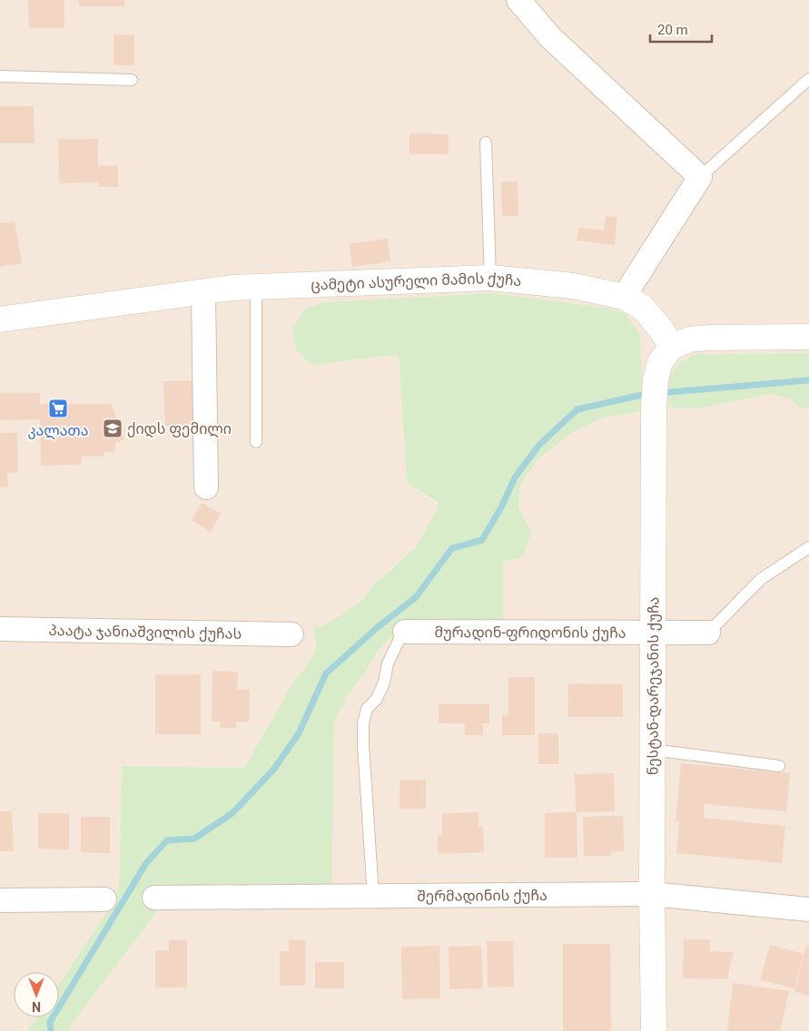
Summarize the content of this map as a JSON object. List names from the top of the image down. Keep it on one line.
{"streets":{"street":["ცამეტი ასურელი მამის ქუჩა","პაატა ჯანიაშვილის ქუჩას","მურადინ-ფრიდონის ქუჩა","ნესტან-დარეჯანის ქუჩა","შერმადინის ქუჩა"]},"crossings":[["ცამეტი ასურელი მამის ქუჩა","ნესტან-დარეჯანის ქუჩა"],["მურადინ-ფრიდონის ქუჩა","ნესტან-დარეჯანის ქუჩა"],["ნესტან-დარეჯანის ქუჩა","შერმადინის ქუჩა"]],"places":{"supermarket":["კალათა"],"school or university":["ქიდს ფემილი"]},"scale_bar":"20 m","north":"bottom"}
